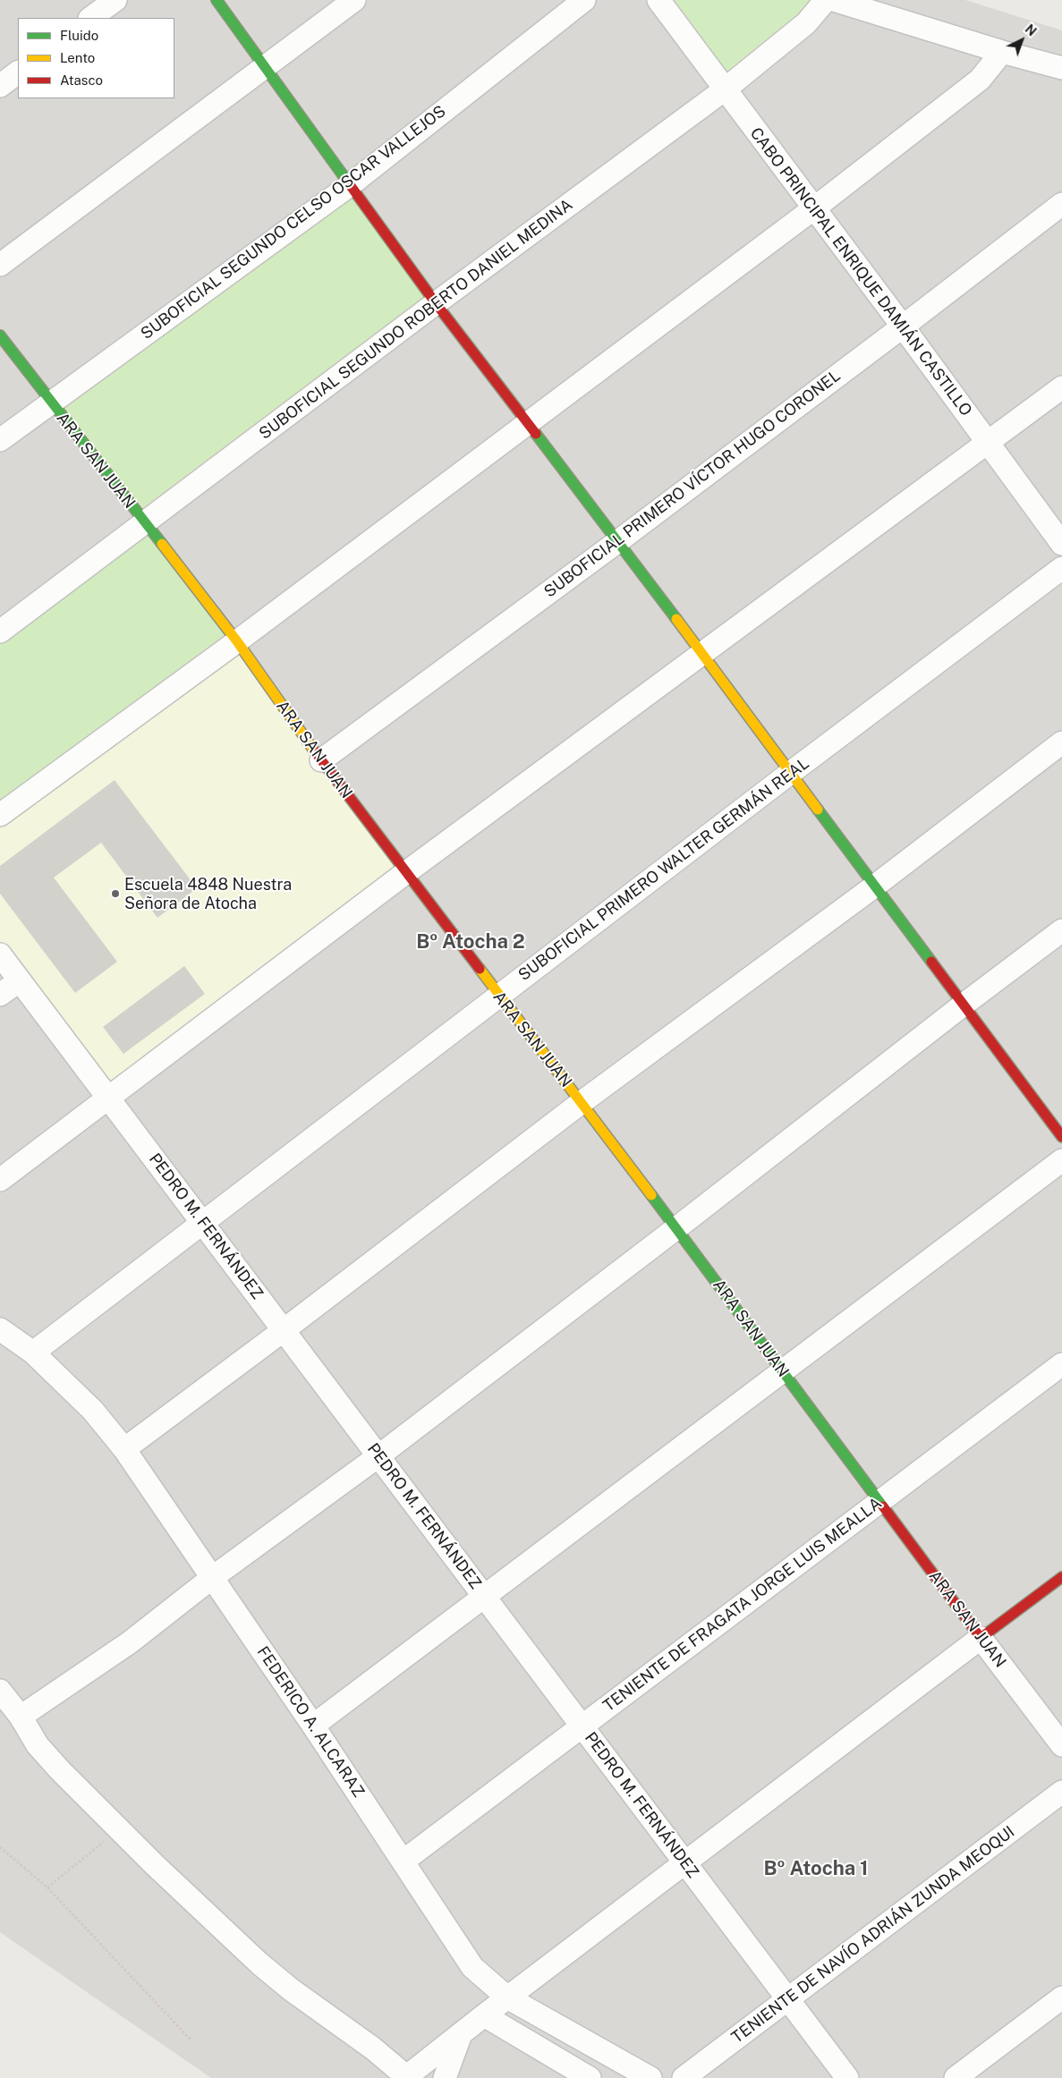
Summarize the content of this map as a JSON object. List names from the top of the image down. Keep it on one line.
{"streets":{"street":["SUBOFICIAL SEGUNDO CELSO OSCAR VALLEJOS","CABO PRINCIPAL ENRIQUE DAMIÁN CASTILLO","SUBOFICIAL SEGUNDO ROBERTO DANIEL MEDINA","ARA SAN JUAN","SUBOFICIAL PRIMERO VÍCTOR HUGO CORONEL","SUBOFICIAL PRIMERO WALTER GERMÁN REAL","PEDRO M. FERNÁNDEZ","TENIENTE DE FRAGATA JORGE LUIS MEALLA","FEDERICO A. ALCARAZ","TENIENTE DE NAVÍO ADRIÁN ZUNDA MEOQUI"]},"crossings":[["SUBOFICIAL SEGUNDO CELSO OSCAR VALLEJOS","ARA SAN JUAN"],["CABO PRINCIPAL ENRIQUE DAMIÁN CASTILLO","SUBOFICIAL SEGUNDO ROBERTO DANIEL MEDINA"],["CABO PRINCIPAL ENRIQUE DAMIÁN CASTILLO","SUBOFICIAL PRIMERO VÍCTOR HUGO CORONEL"],["SUBOFICIAL SEGUNDO ROBERTO DANIEL MEDINA","ARA SAN JUAN"],["ARA SAN JUAN","SUBOFICIAL PRIMERO VÍCTOR HUGO CORONEL"],["ARA SAN JUAN","SUBOFICIAL PRIMERO WALTER GERMÁN REAL"],["ARA SAN JUAN","TENIENTE DE FRAGATA JORGE LUIS MEALLA"],["SUBOFICIAL PRIMERO WALTER GERMÁN REAL","PEDRO M. FERNÁNDEZ"],["SUBOFICIAL PRIMERO WALTER GERMÁN REAL","FEDERICO A. ALCARAZ"],["PEDRO M. FERNÁNDEZ","TENIENTE DE FRAGATA JORGE LUIS MEALLA"],["PEDRO M. FERNÁNDEZ","TENIENTE DE NAVÍO ADRIÁN ZUNDA MEOQUI"],["TENIENTE DE FRAGATA JORGE LUIS MEALLA","FEDERICO A. ALCARAZ"]],"districts":["Bº Atocha 2","Bº Atocha 1"],"places":["Escuela 4848 Nuestra Señora de Atocha"],"legend":["Fluido","Lento","Atasco"],"north":"top right"}
